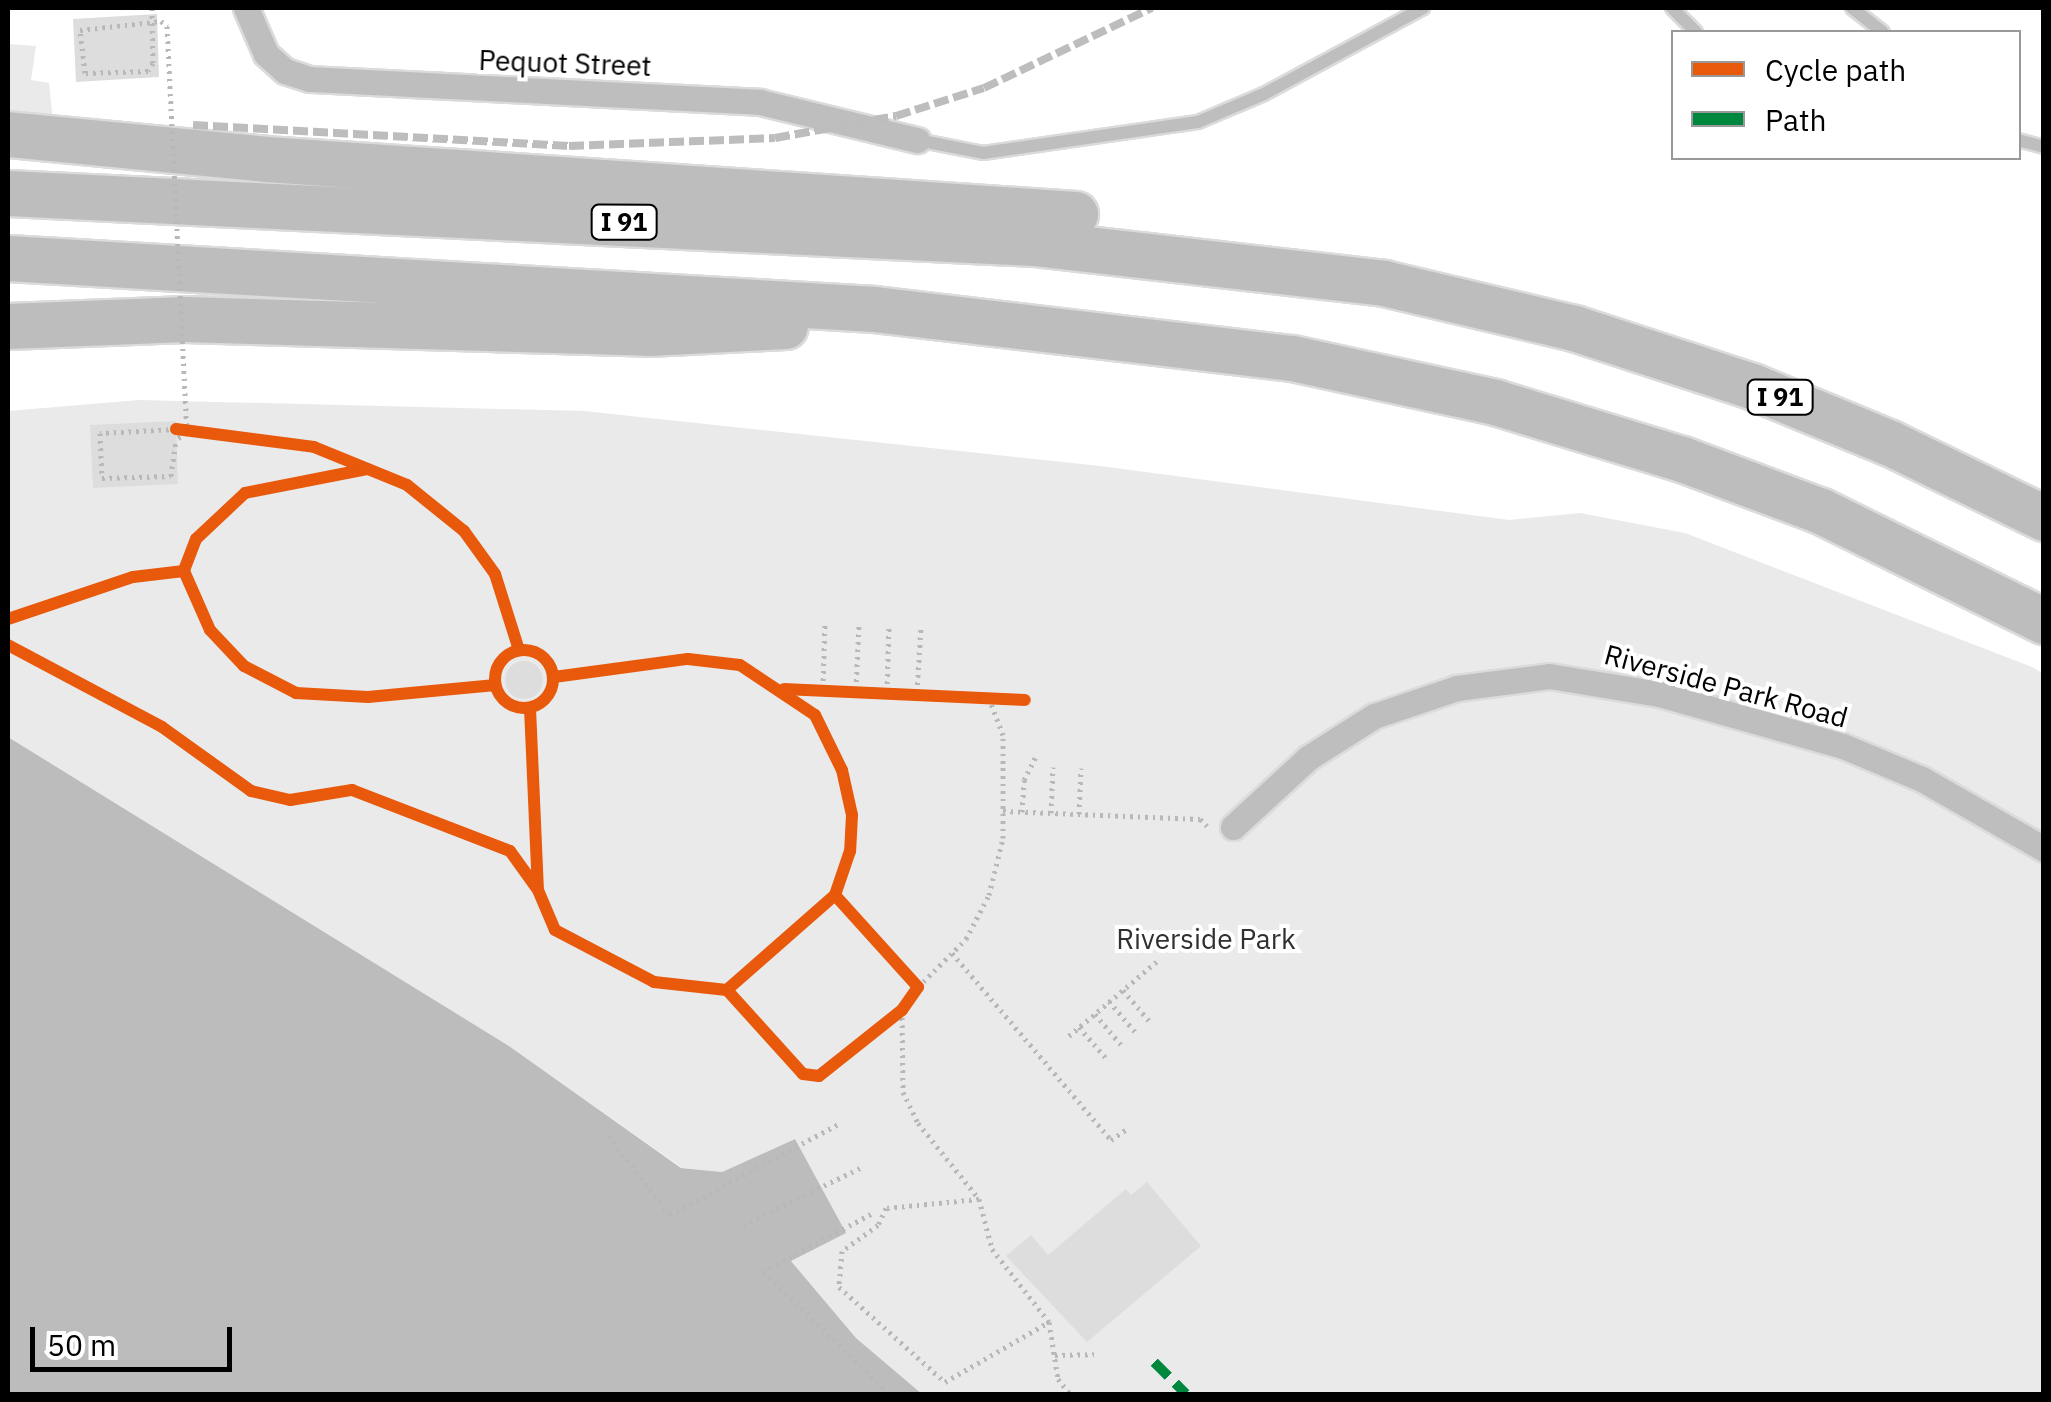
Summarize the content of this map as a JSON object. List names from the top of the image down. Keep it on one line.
{"streets":{"highway":["I 91"],"street":["Pequot Street","Riverside Park Road"]},"parks":["Riverside Park"],"legend":["Cycle path","Path"],"scale_bar":"50 m"}
